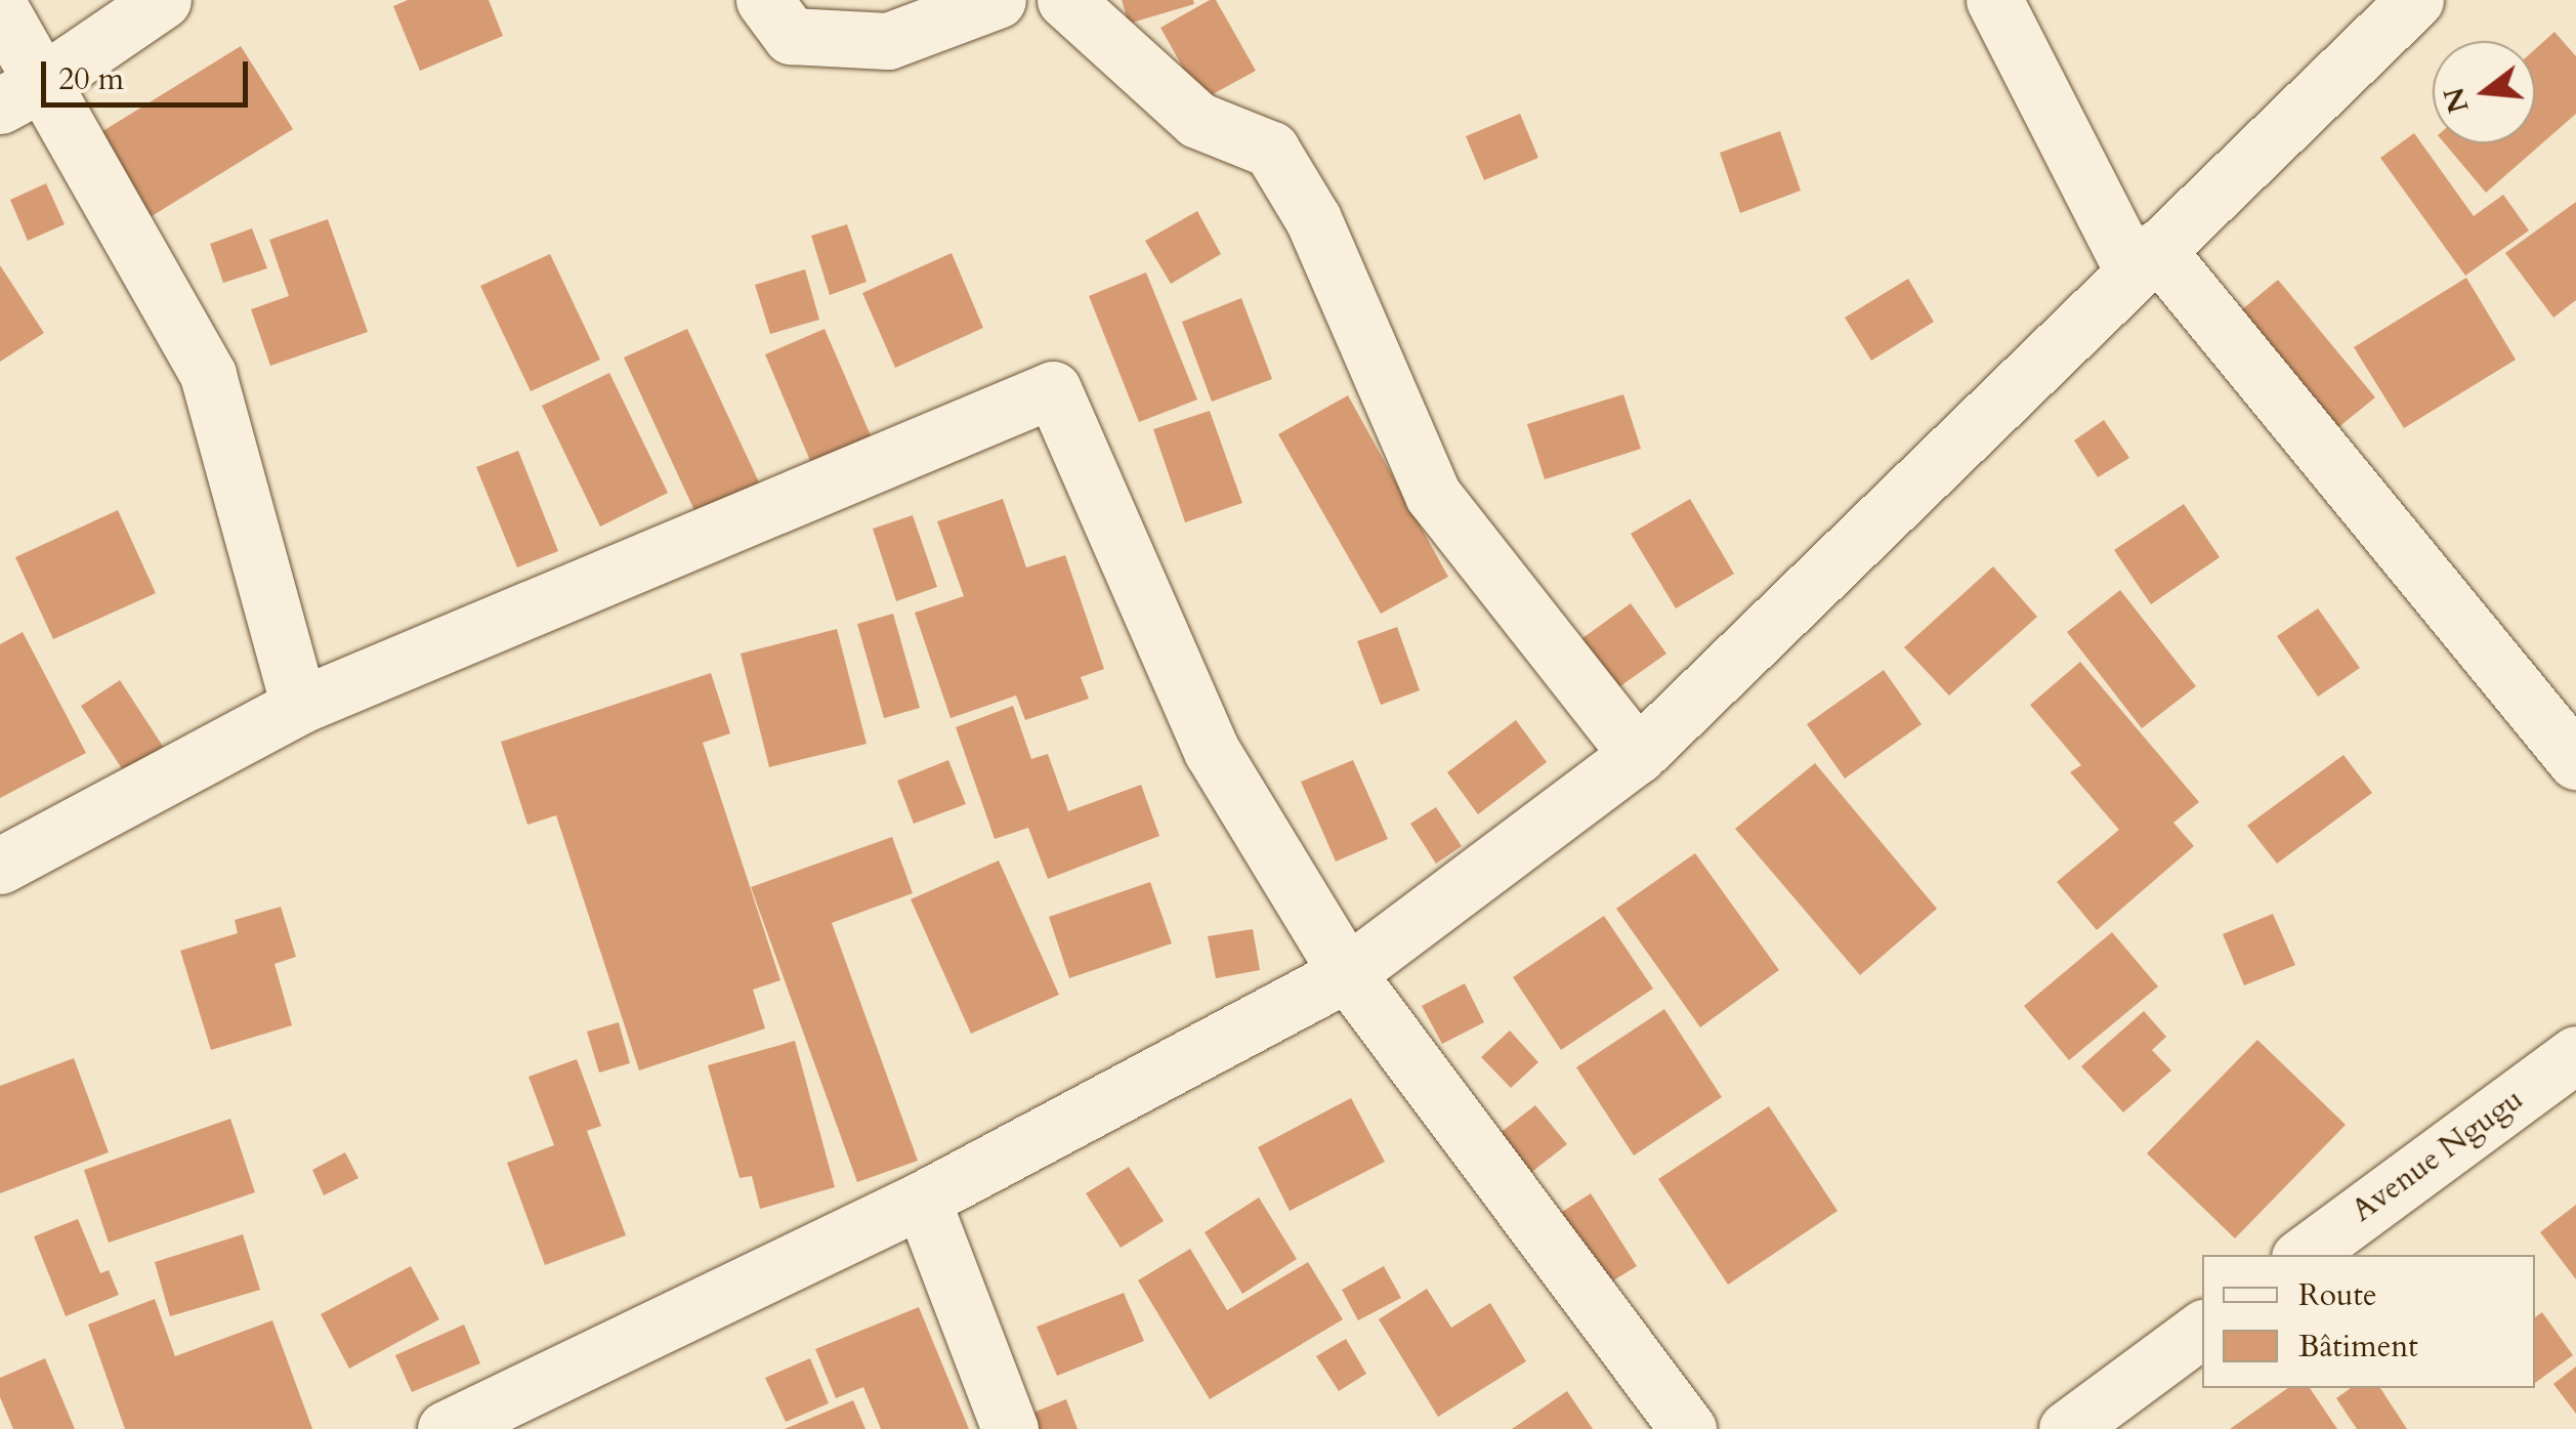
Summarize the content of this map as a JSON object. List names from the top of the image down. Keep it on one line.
{"streets":{"street":["Avenue Ngugu"]},"legend":["Route","Bâtiment"],"scale_bar":"20 m","north":"left"}
